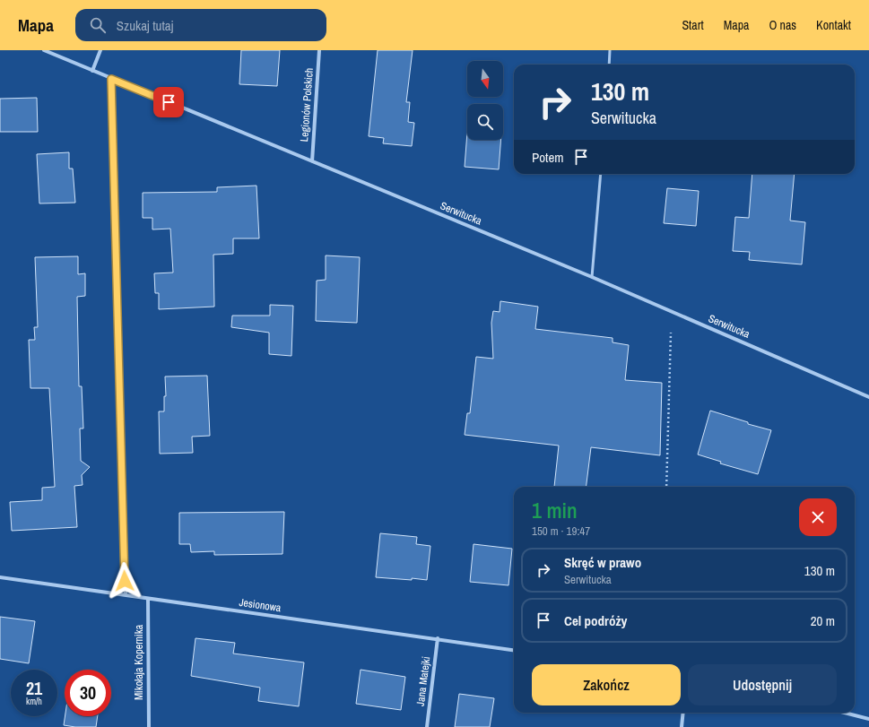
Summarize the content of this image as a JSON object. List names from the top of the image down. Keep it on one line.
{"streets":{"street":["Legionów Polskich","Serwitucka","Jesionowa","Mikołaja Kopernika","Jana Matejki"]},"crossings":[["Legionów Polskich","Serwitucka"],["Jesionowa","Mikołaja Kopernika"],["Jesionowa","Jana Matejki"]],"north":"bottom","page":{"header":"Mapa","search":"Szukaj tutaj","nav":["Start","Mapa","O nas","Kontakt"],"turn":["130 m","Serwitucka"],"then":"Potem","heading":["1 min","150 m · 19:47"],"list":[{"name":"Skręć w prawo","note":"Serwitucka","value":"130 m"},{"name":"Cel podróży","value":"20 m"}],"buttons":["Zakończ","Udostępnij"],"speed":"21 km/h","limit":"30"}}
